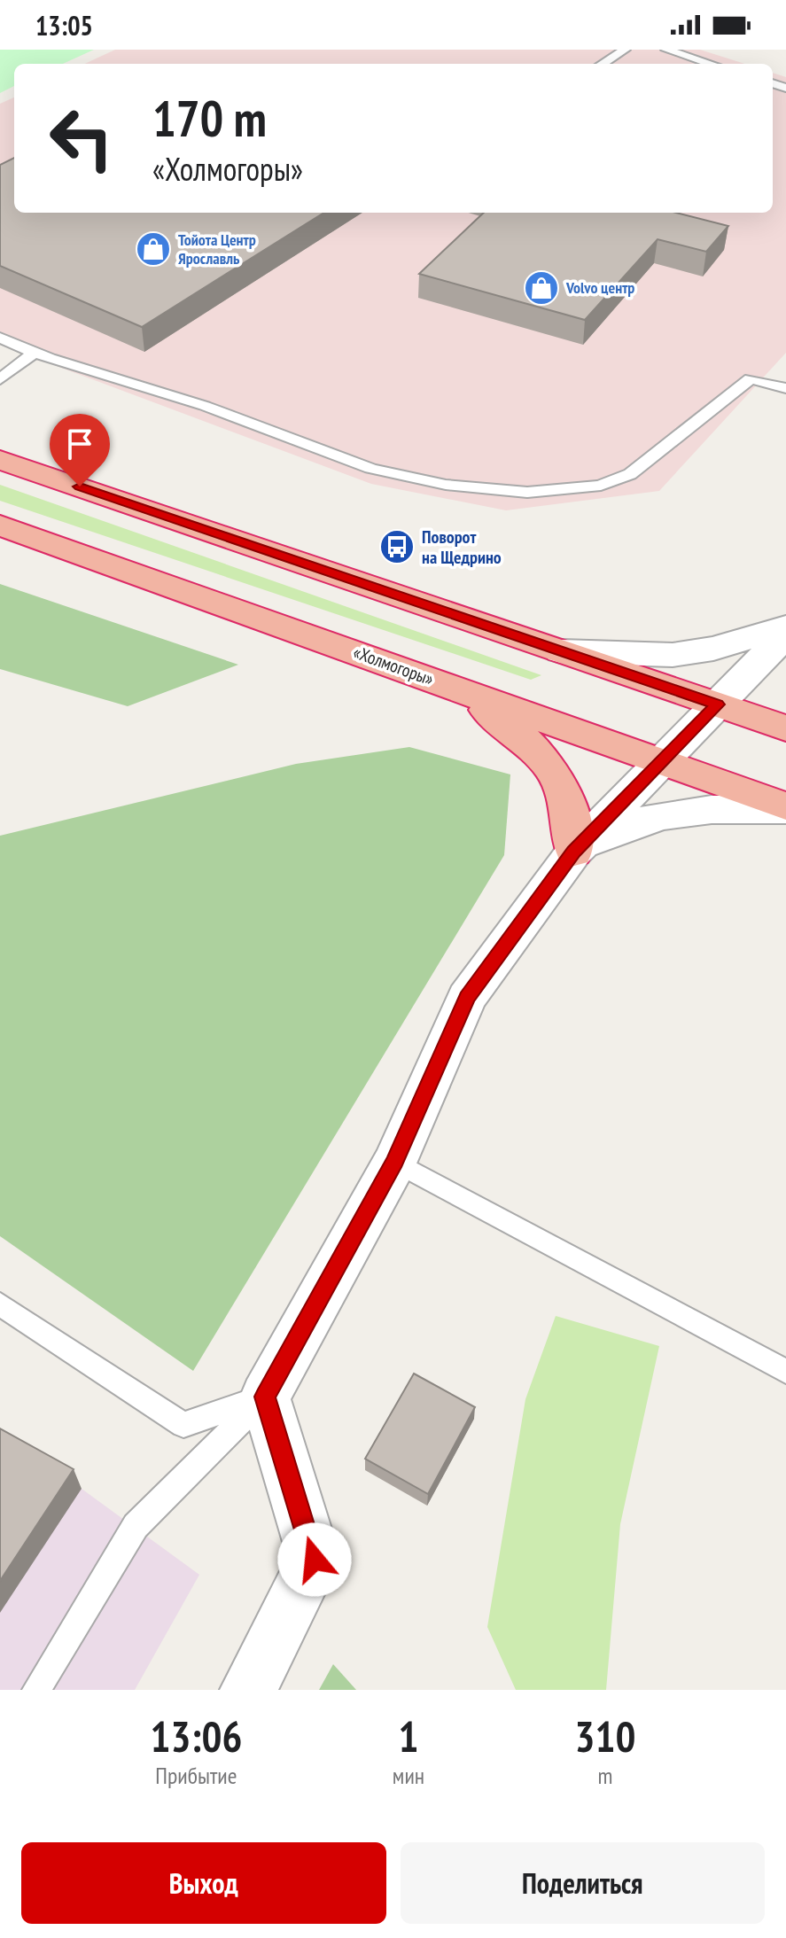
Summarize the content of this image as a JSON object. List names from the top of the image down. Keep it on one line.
{"streets":{"highway":["«Холмогоры»"]},"places":{"shop":["Тойота Центр Ярославль","Volvo центр"],"bus stop":["Поворот на Щедрино"]},"page":{"status":"13:05","turn":["170 m","«Холмогоры»"],"eta":["13:06","Прибытие","1","мин","310","m"],"buttons":["Выход","Поделиться"]}}
